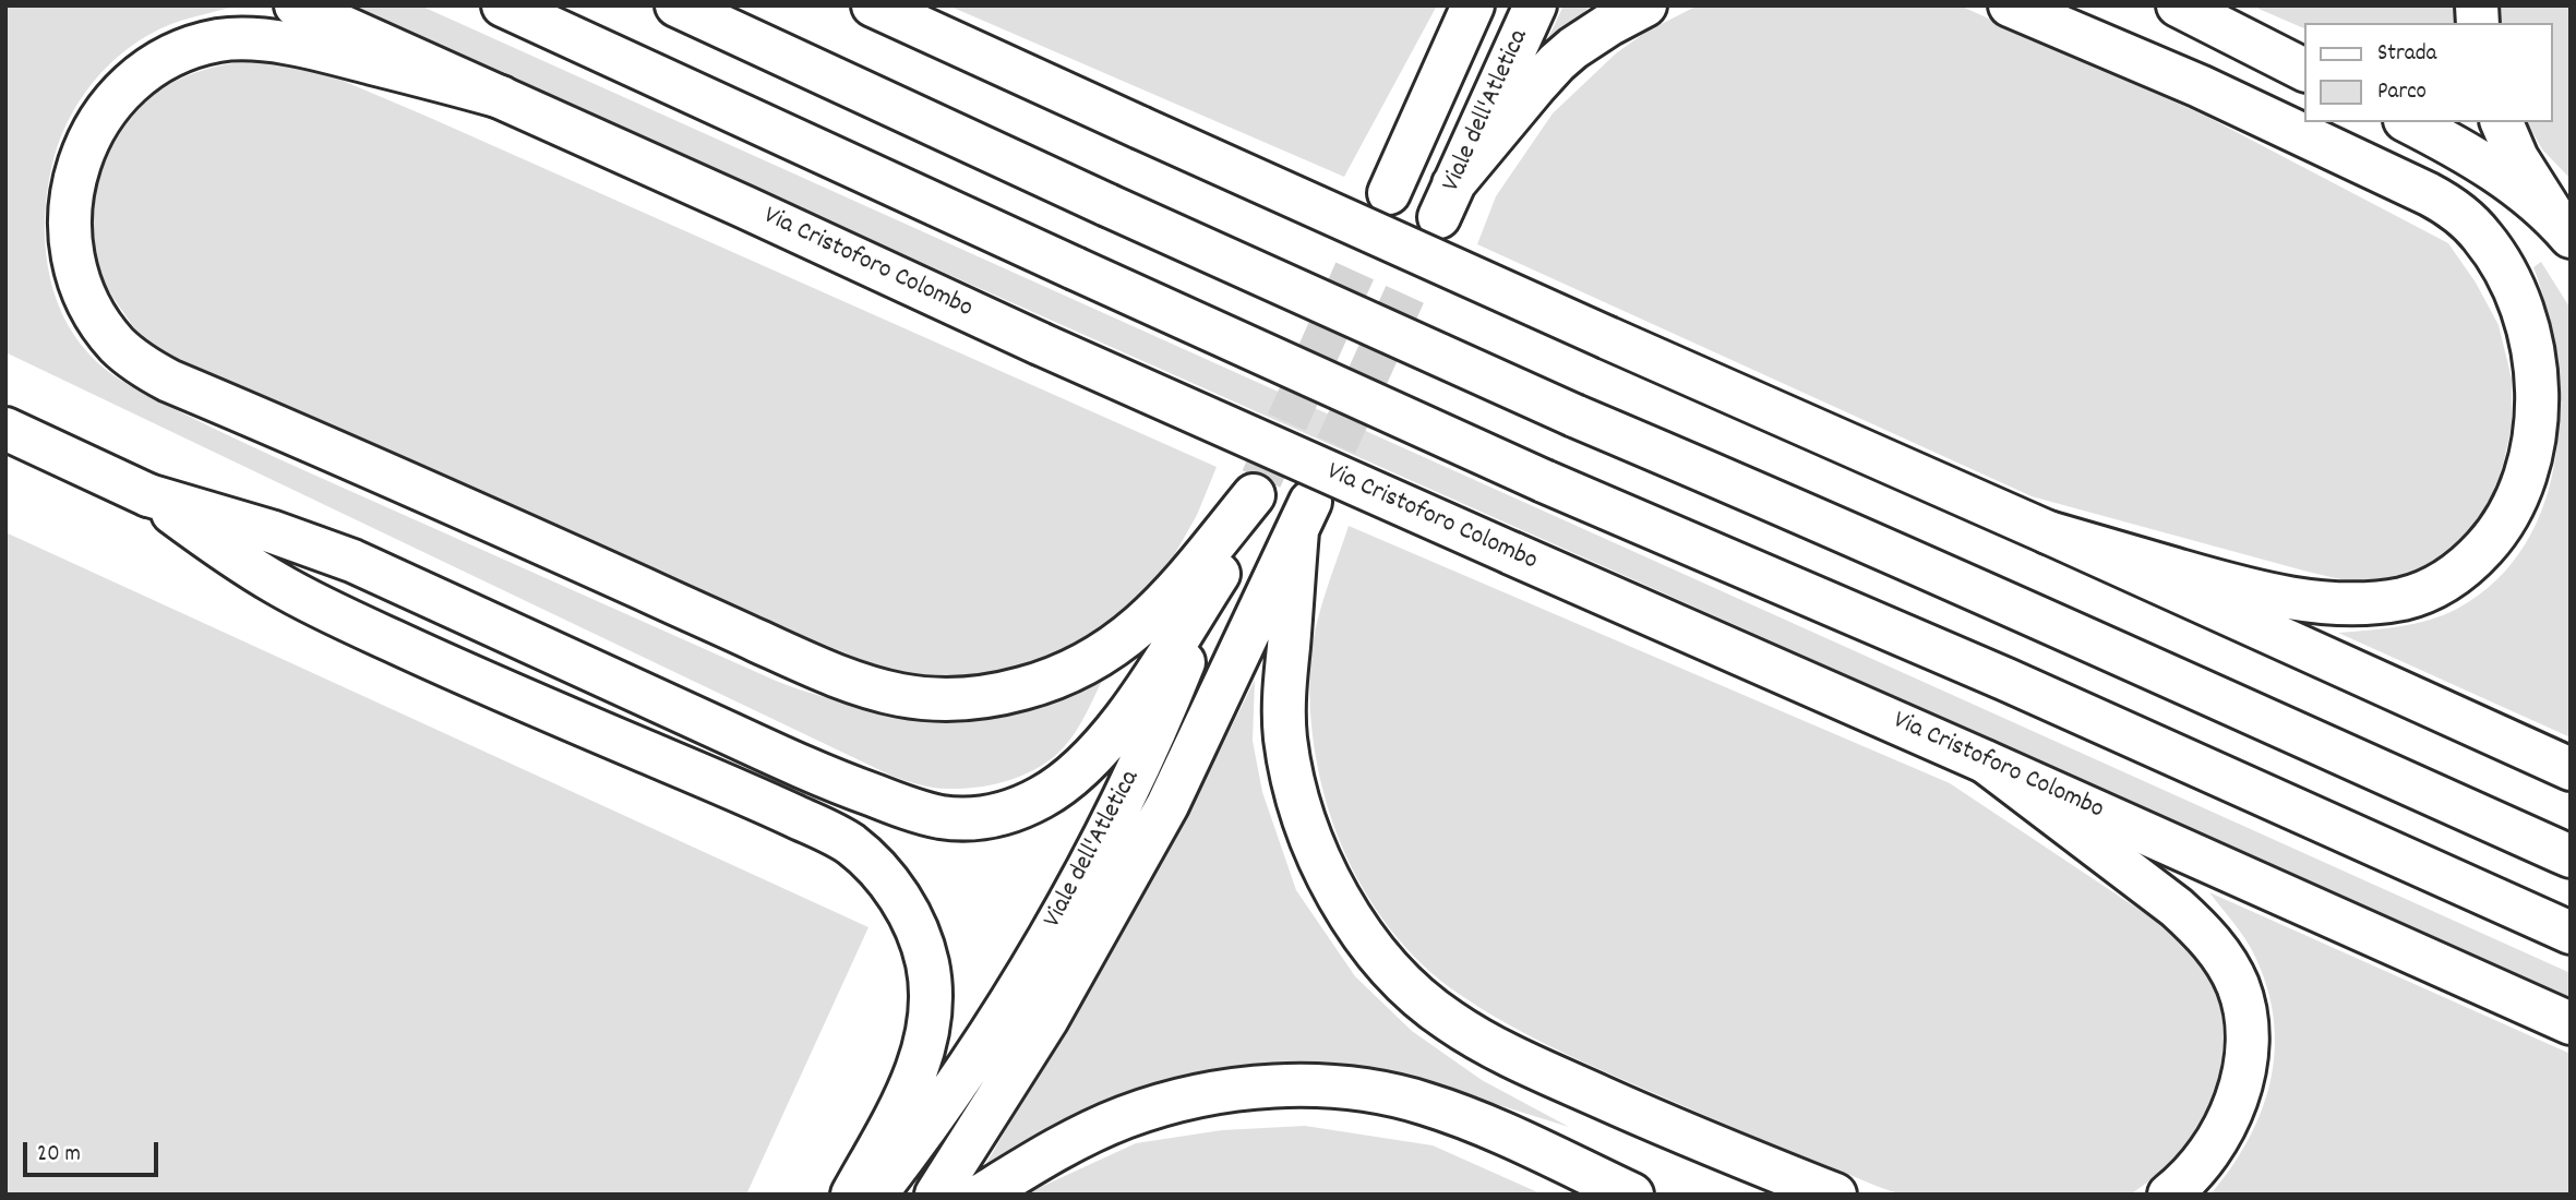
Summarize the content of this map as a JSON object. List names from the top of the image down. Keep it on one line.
{"streets":{"main road":["Viale dell'Atletica","Via Cristoforo Colombo"]},"crossings":[["Viale dell'Atletica","Via Cristoforo Colombo"]],"legend":["Strada","Parco"],"scale_bar":"20 m"}
